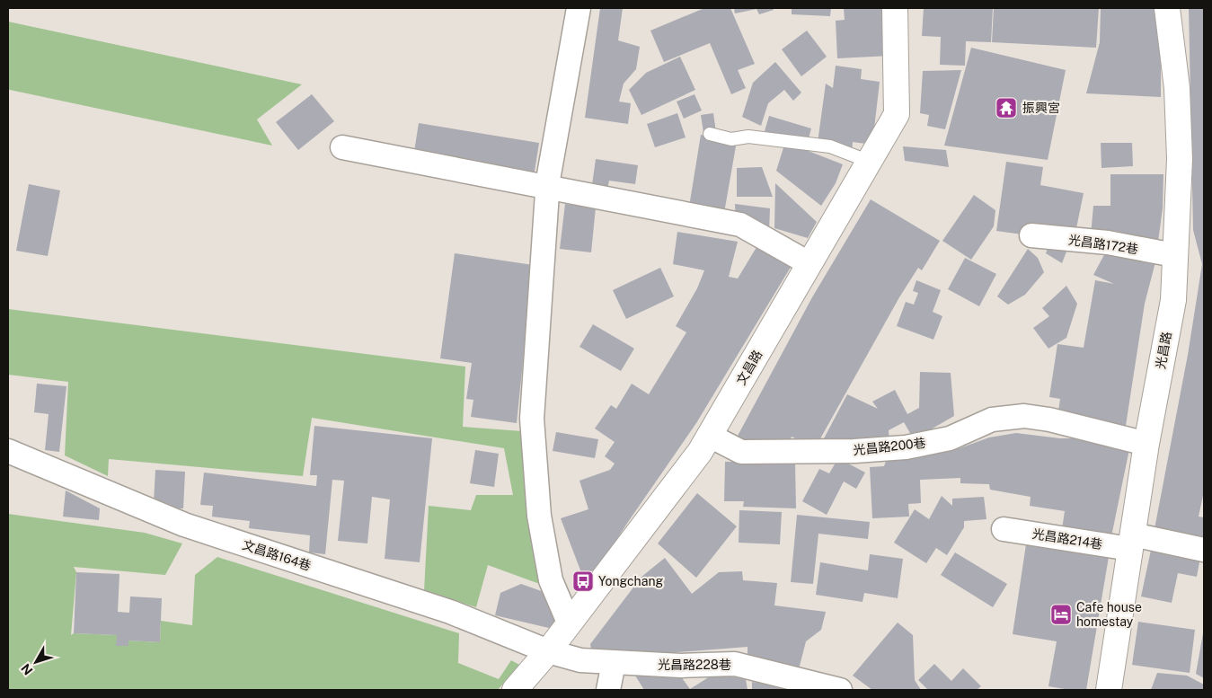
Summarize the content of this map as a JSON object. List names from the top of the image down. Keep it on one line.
{"streets":{"street":["光昌路172巷","光昌路","文昌路","光昌路200巷","光昌路214巷","文昌路164巷","光昌路228巷"]},"crossings":[["光昌路172巷","光昌路"],["光昌路","光昌路200巷"],["光昌路","光昌路214巷"],["文昌路","光昌路200巷"],["文昌路","文昌路164巷"],["文昌路","光昌路228巷"],["文昌路164巷","光昌路228巷"]],"places":{"temple":["振興宮"],"bus stop":["Yongchang"],"hotel":["Cafe house homestay"]},"north":"bottom left"}
